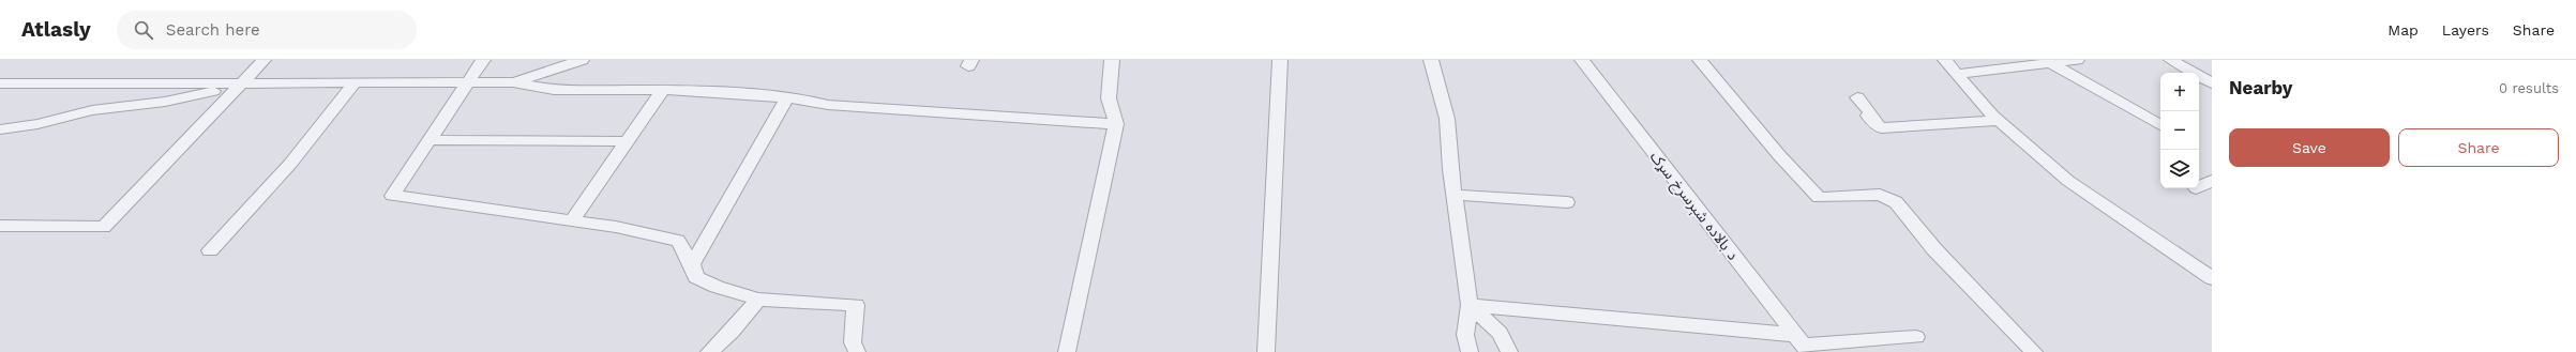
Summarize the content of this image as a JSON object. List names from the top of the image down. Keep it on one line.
{"streets":{"street":["د بالاده شېرسرخ سړک"]},"page":{"header":"Atlasly","search":"Search here","nav":["Map","Layers","Share"],"heading":["Nearby","0 results"],"map_buttons":["+","−"],"buttons":["Save","Share"]}}
